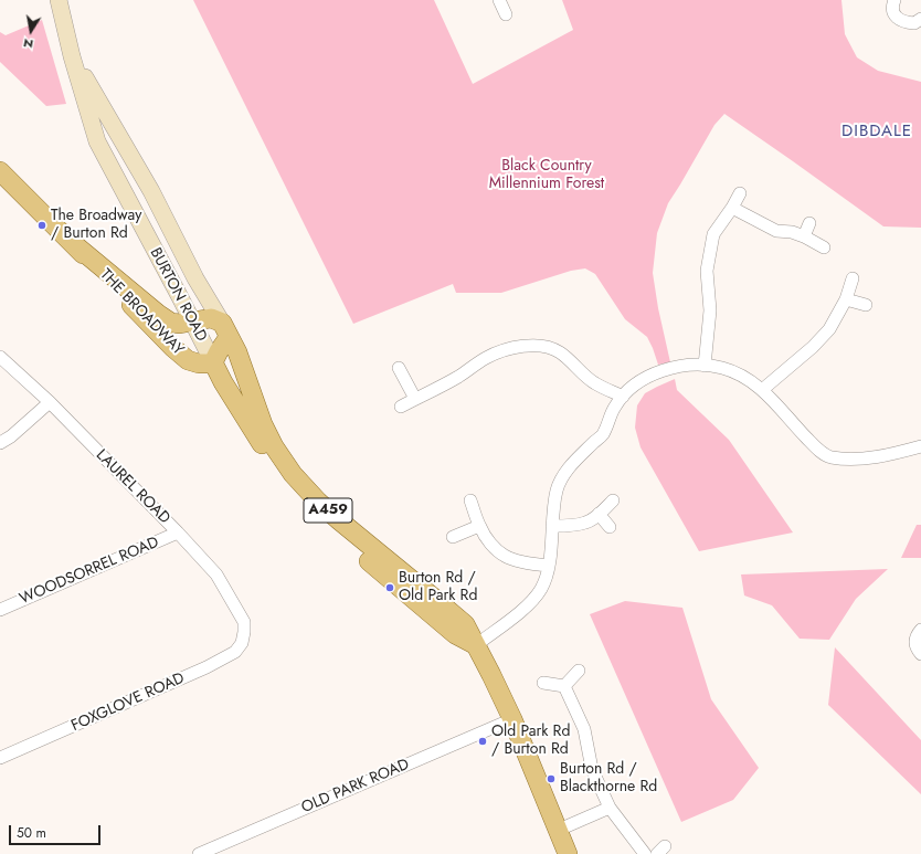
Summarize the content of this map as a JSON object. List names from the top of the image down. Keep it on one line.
{"streets":{"main road":["BURTON ROAD","THE BROADWAY","A459"],"street":["LAUREL ROAD","WOODSORREL ROAD","FOXGLOVE ROAD","OLD PARK ROAD"]},"crossings":[["BURTON ROAD","THE BROADWAY"],["BURTON ROAD","A459"],["THE BROADWAY","A459"],["LAUREL ROAD","WOODSORREL ROAD"],["LAUREL ROAD","FOXGLOVE ROAD"],["A459","OLD PARK ROAD"]],"districts":["DIBDALE"],"parks":["Black Country Millennium Forest"],"places":["The Broadway / Burton Rd","Burton Rd / Old Park Rd","Old Park Rd / Burton Rd","Burton Rd / Blackthorne Rd"],"scale_bar":"50 m","north":"bottom"}
